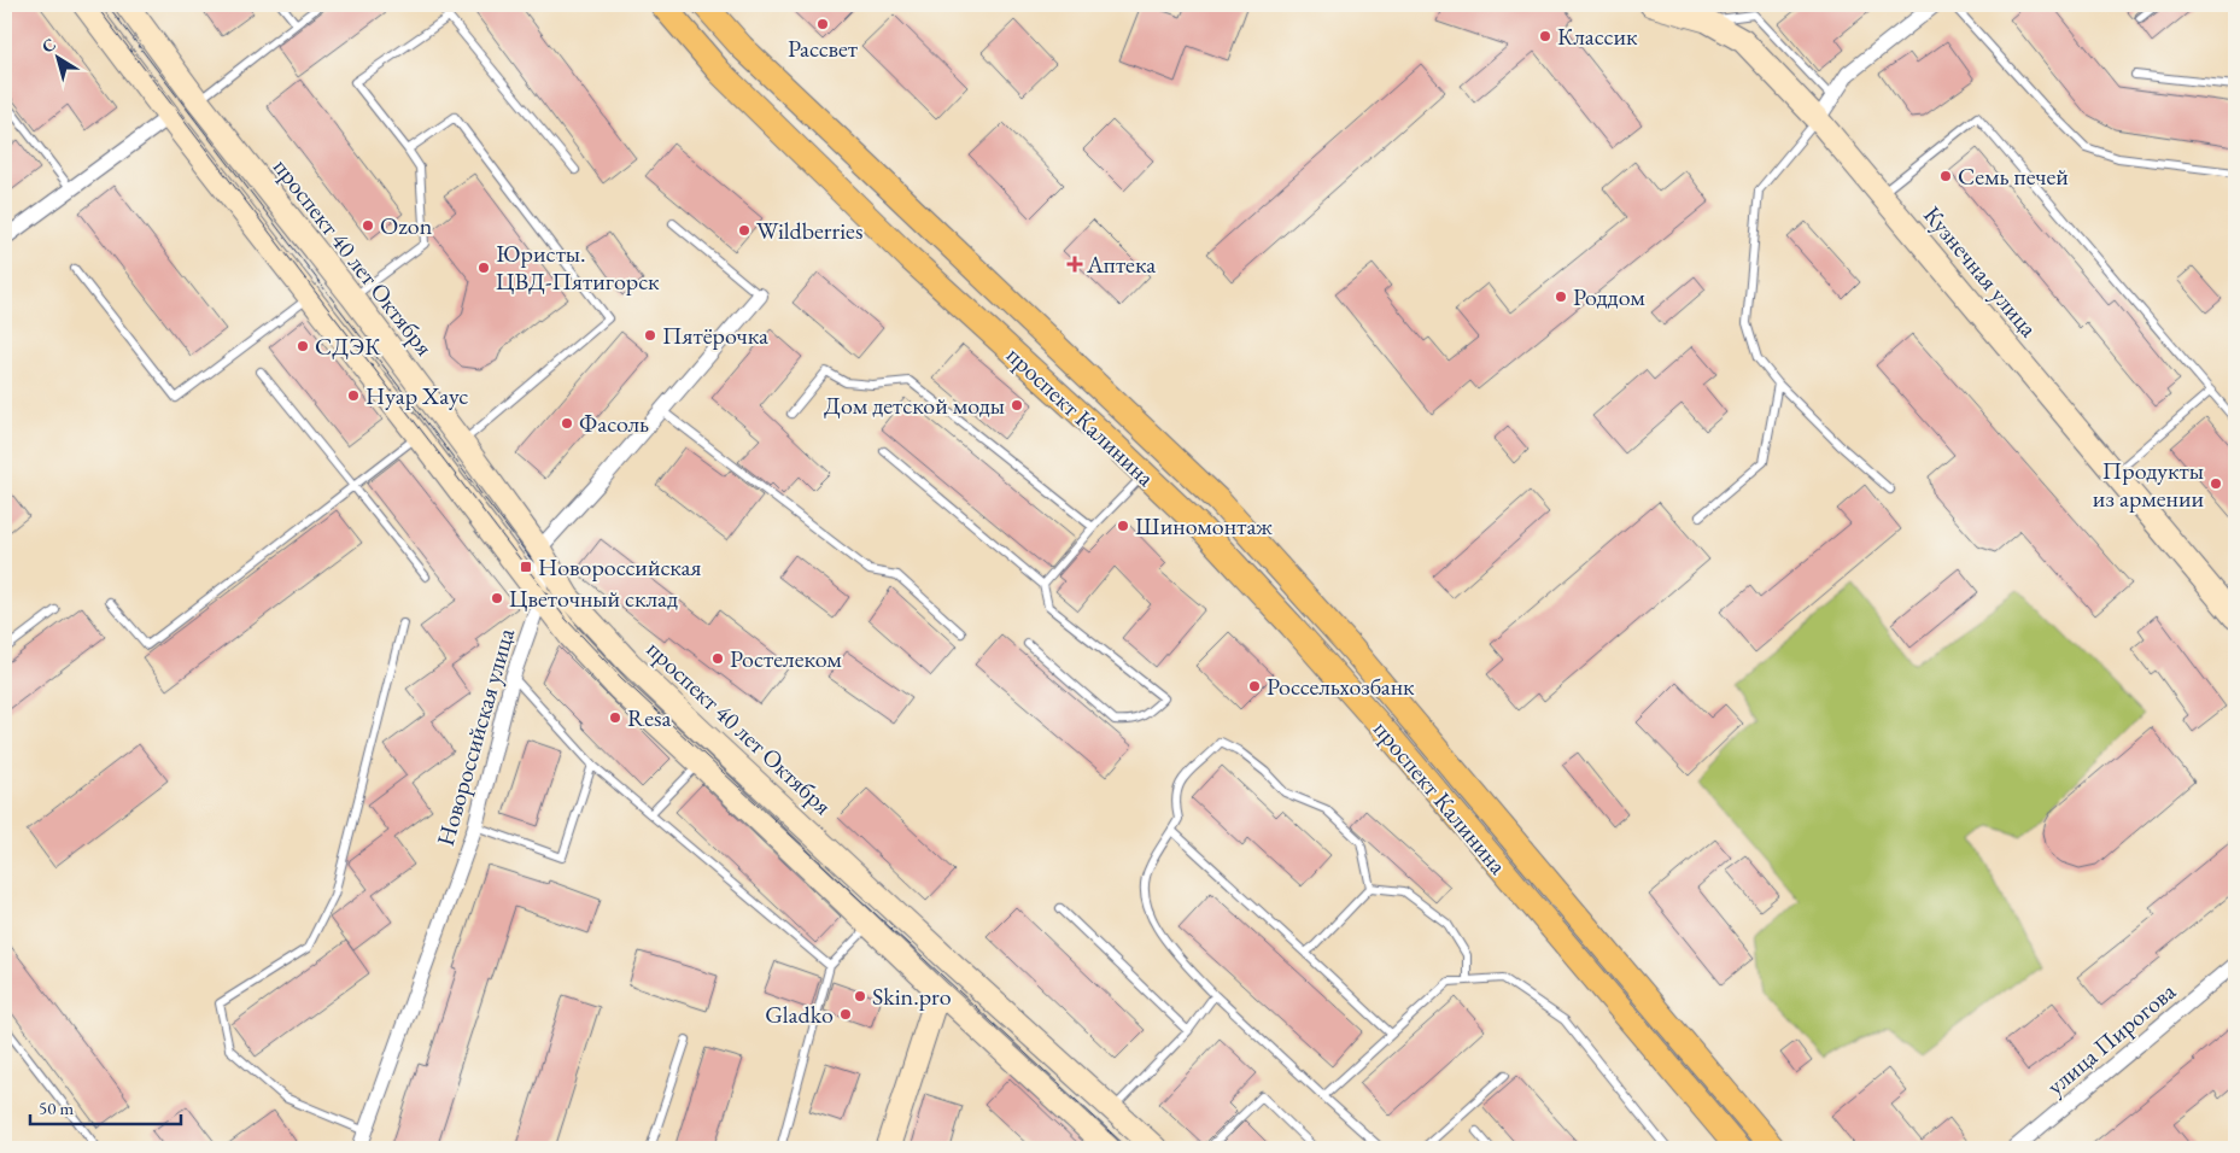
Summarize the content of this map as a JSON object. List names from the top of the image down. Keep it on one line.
{"streets":{"main road":["проспект Калинина"],"street":["проспект 40 лет Октября","Кузнечная улица","Новороссийская улица","улица Пирогова"]},"crossings":[["проспект 40 лет Октября","Новороссийская улица"]],"places":{"other":["Рассвет","Классик","Семь печей","Ozon","Wildberries","Юристы. ЦВД-Пятигорск","Роддом","Пятёрочка","СДЭК","Нуар Хаус","Дом детской моды","Фасоль","Продукты из армении","Шиномонтаж","Цветочный склад","Ростелеком","Россельхозбанк","Resa","Skin.pro","Gladko"],"health":["Аптека"],"transit":["Новороссийская"]},"scale_bar":"50 m","north":"top left"}
